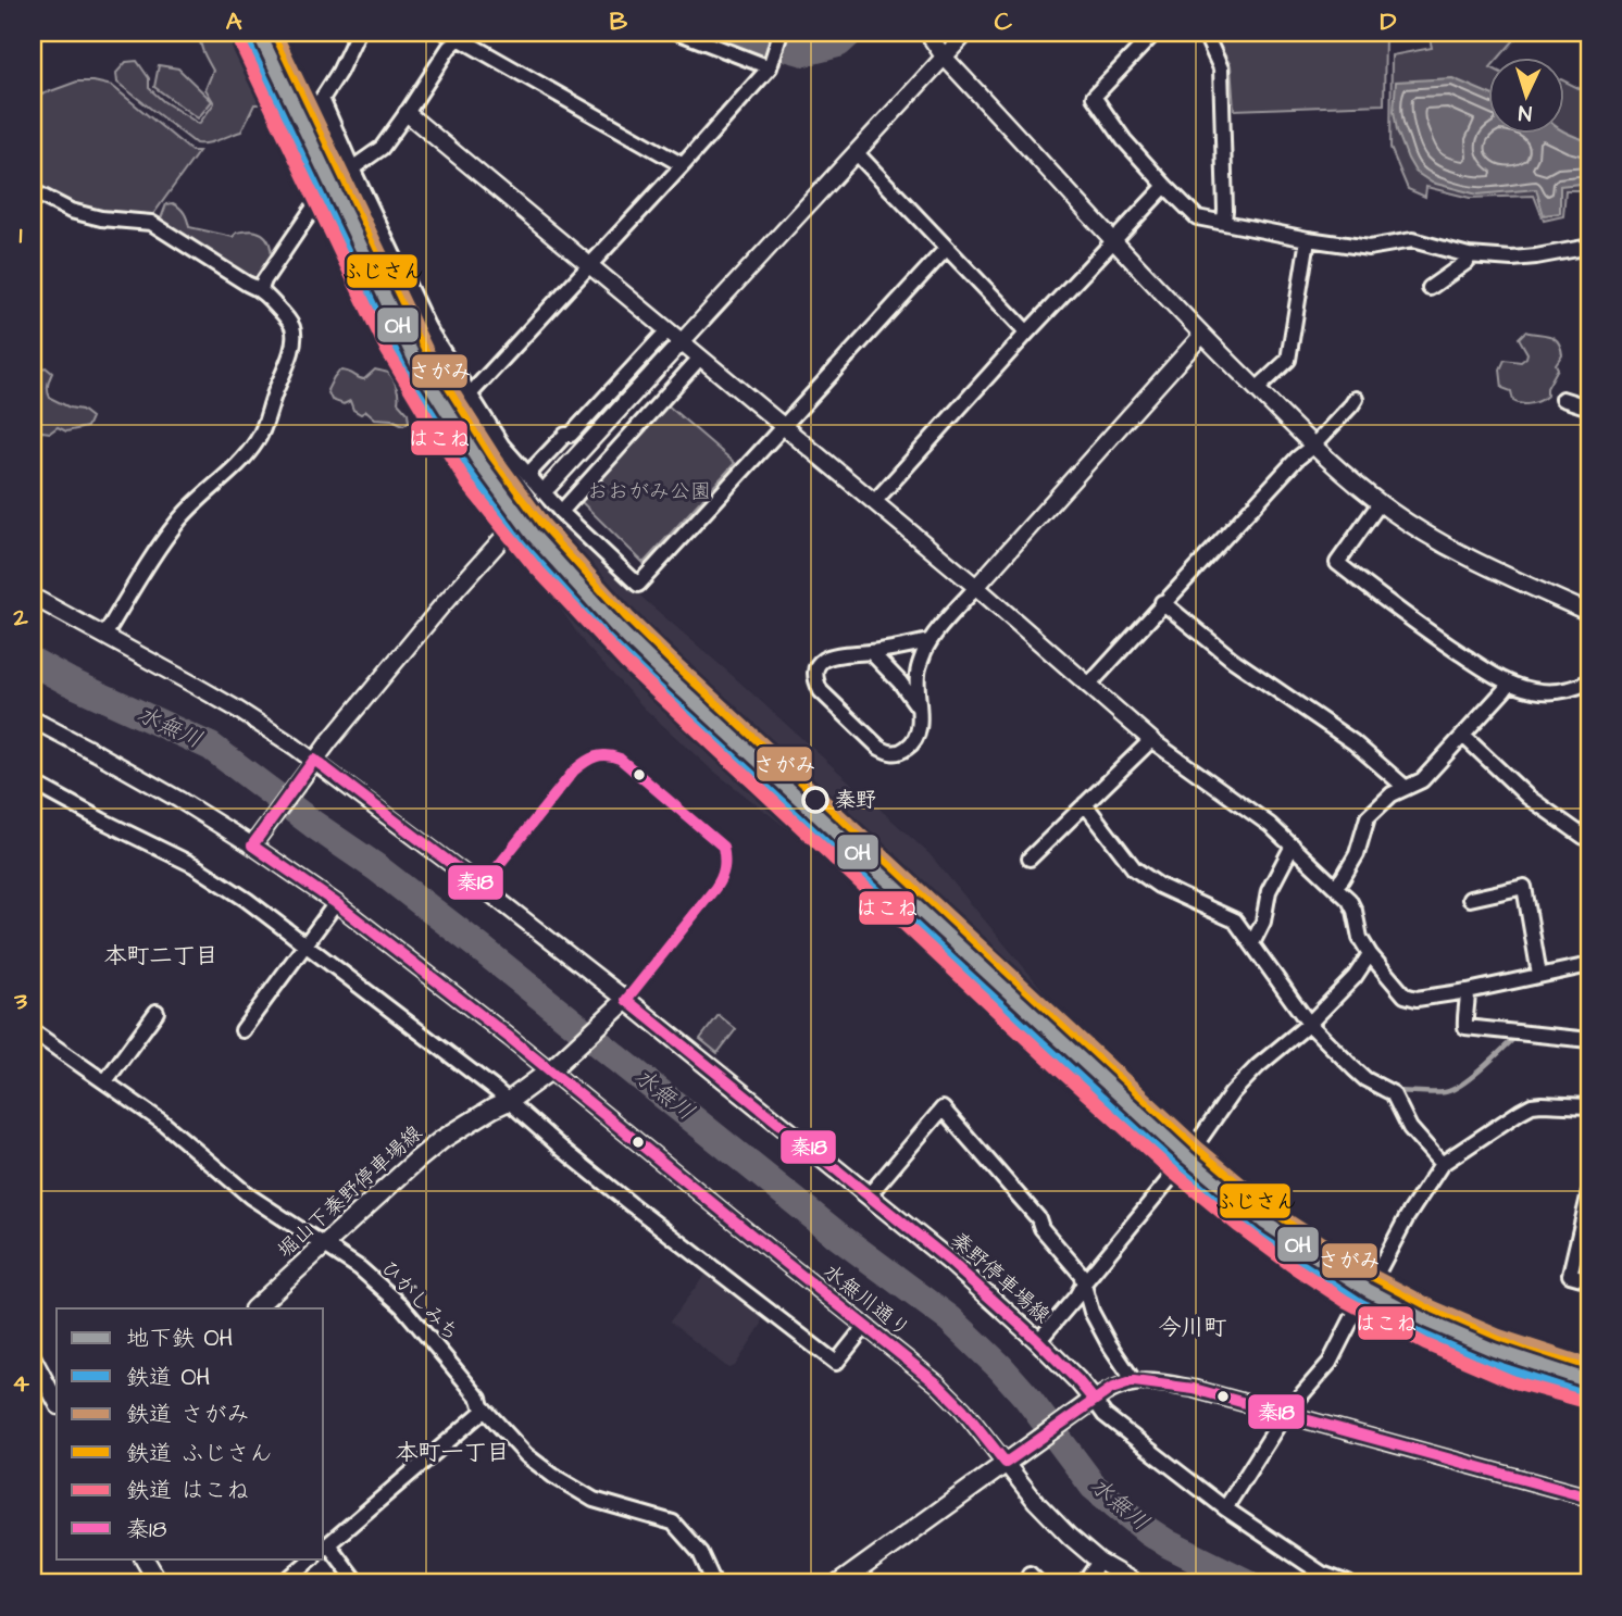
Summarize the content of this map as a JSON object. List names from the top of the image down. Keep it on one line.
{"streets":{"main road":["堀山下秦野停車場線","秦野停車場線"],"street":["ひがしみち","水無川通り"]},"crossings":[["堀山下秦野停車場線","秦野停車場線"],["堀山下秦野停車場線","ひがしみち"],["堀山下秦野停車場線","水無川通り"]],"districts":["本町二丁目","今川町","本町一丁目"],"water":["水無川"],"parks":["おおがみ公園"],"places":["秦野"],"lines":["metro line OH","rail line さがみ","rail line ふじさん","rail line OH","rail line はこね","transit line 秦18"],"legend":["地下鉄 OH","鉄道 OH","鉄道 さがみ","鉄道 ふじさん","鉄道 はこね","秦18"],"north":"bottom","grid":{"columns":["A","B","C","D"],"rows":["1","2","3","4"]}}
